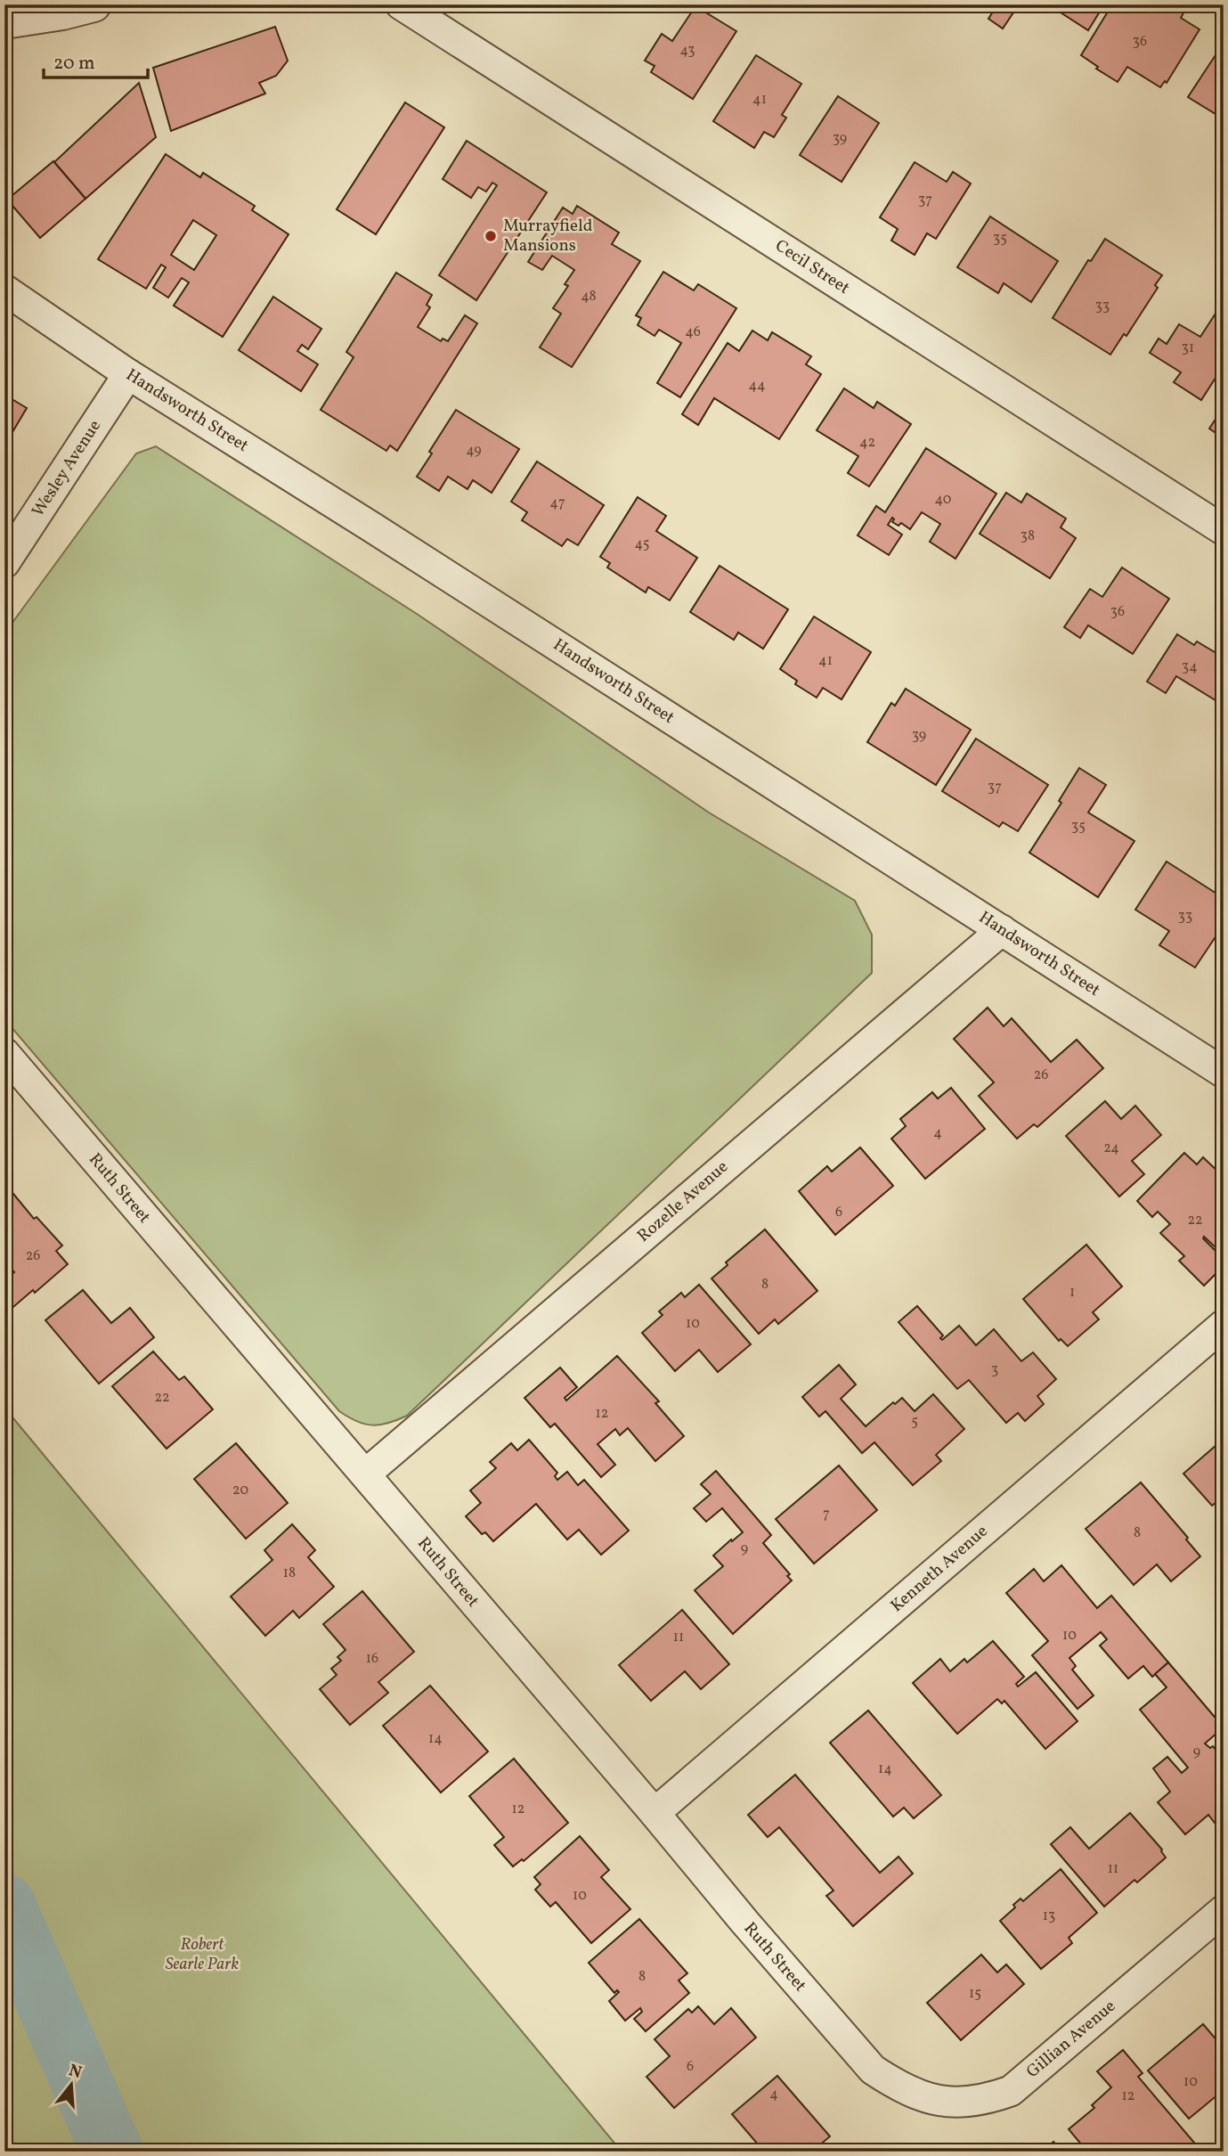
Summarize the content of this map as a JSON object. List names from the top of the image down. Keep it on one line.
{"streets":{"street":["Cecil Street","Handsworth Street","Wesley Avenue","Ruth Street","Rozelle Avenue","Kenneth Avenue","Gillian Avenue"]},"crossings":[["Handsworth Street","Wesley Avenue"],["Handsworth Street","Rozelle Avenue"],["Ruth Street","Rozelle Avenue"],["Ruth Street","Kenneth Avenue"],["Ruth Street","Gillian Avenue"]],"parks":["Robert Searle Park"],"places":["Murrayfield Mansions"],"house_numbers":["36","43","41","39","37","35","48","33","46","31","44","42","49","40","47","38","45","36","41","34","39","37","35","33","26","4","24","6","22","26","8","1","10","3","22","12","5","20","7","8","9","18","10","11","16","14","9","14","12","11","10","13","8","15","6","10","4","12"],"scale_bar":"20 m","north":"top"}
